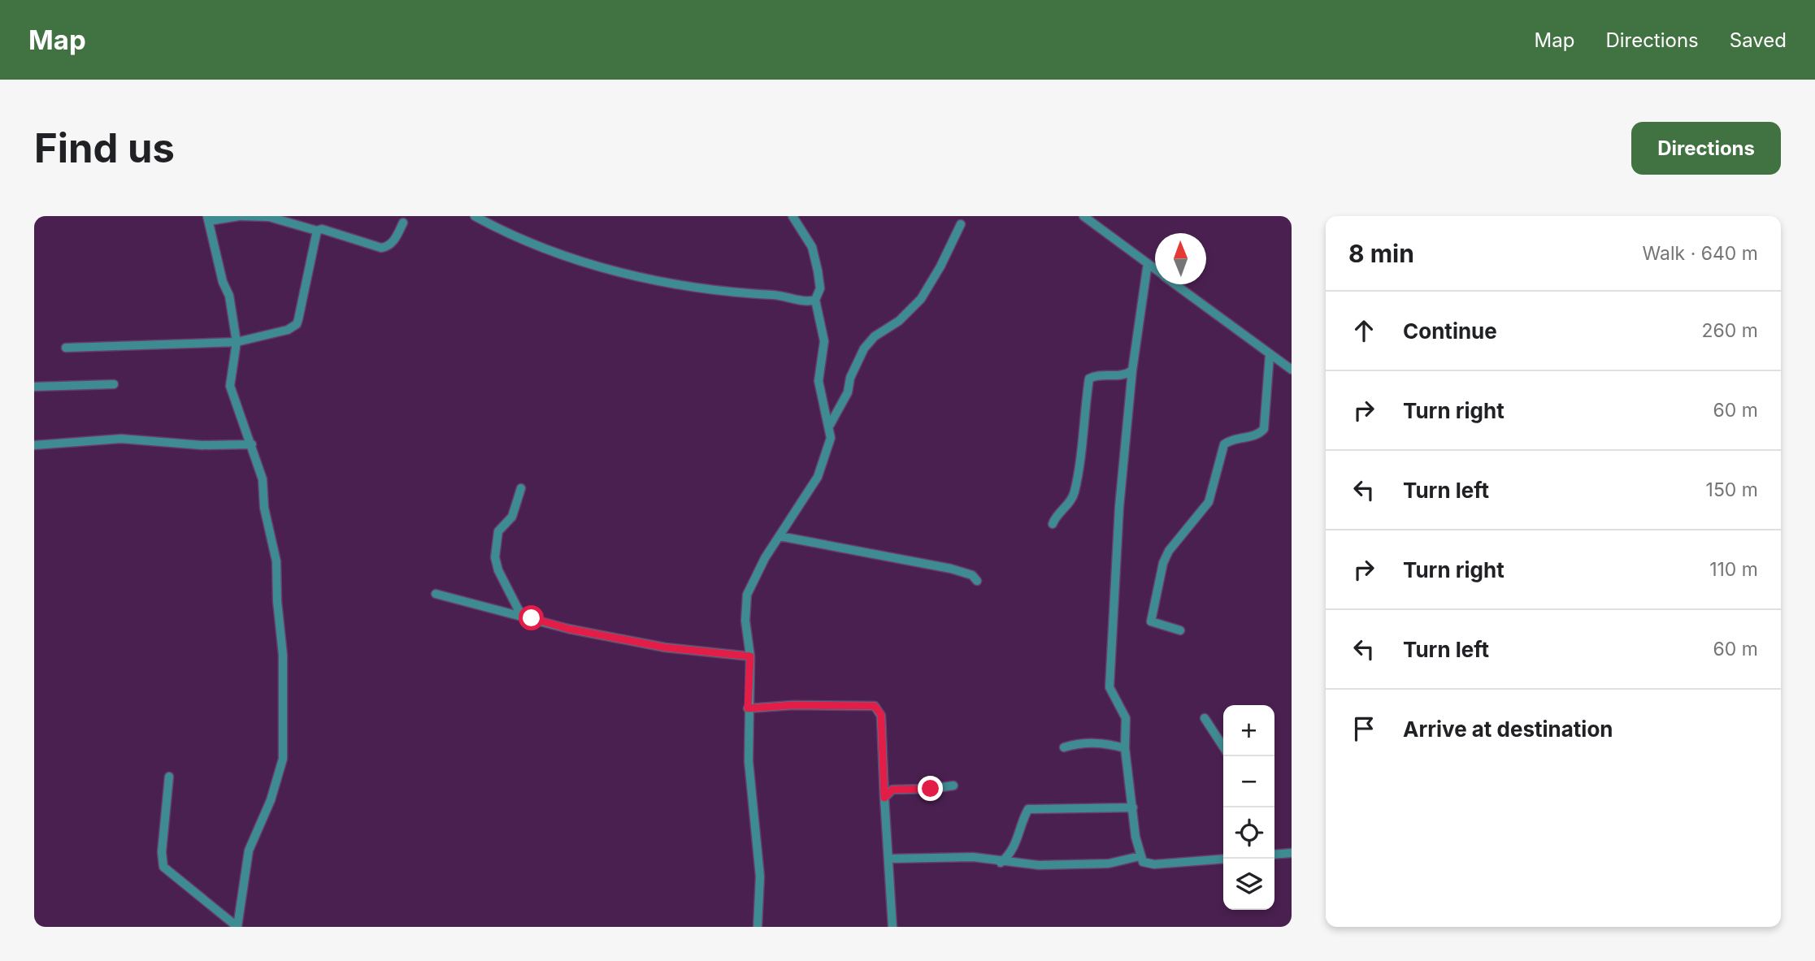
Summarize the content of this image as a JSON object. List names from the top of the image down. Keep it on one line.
{"north":"top","page":{"header":"Map","nav":["Map","Directions","Saved"],"buttons":"Directions","title":"Find us","heading":["8 min","Walk · 640 m"],"list":[["Continue","260 m"],["Turn right","60 m"],["Turn left","150 m"],["Turn right","110 m"],["Turn left","60 m"],"Arrive at destination"],"map_buttons":["+","−"]}}
